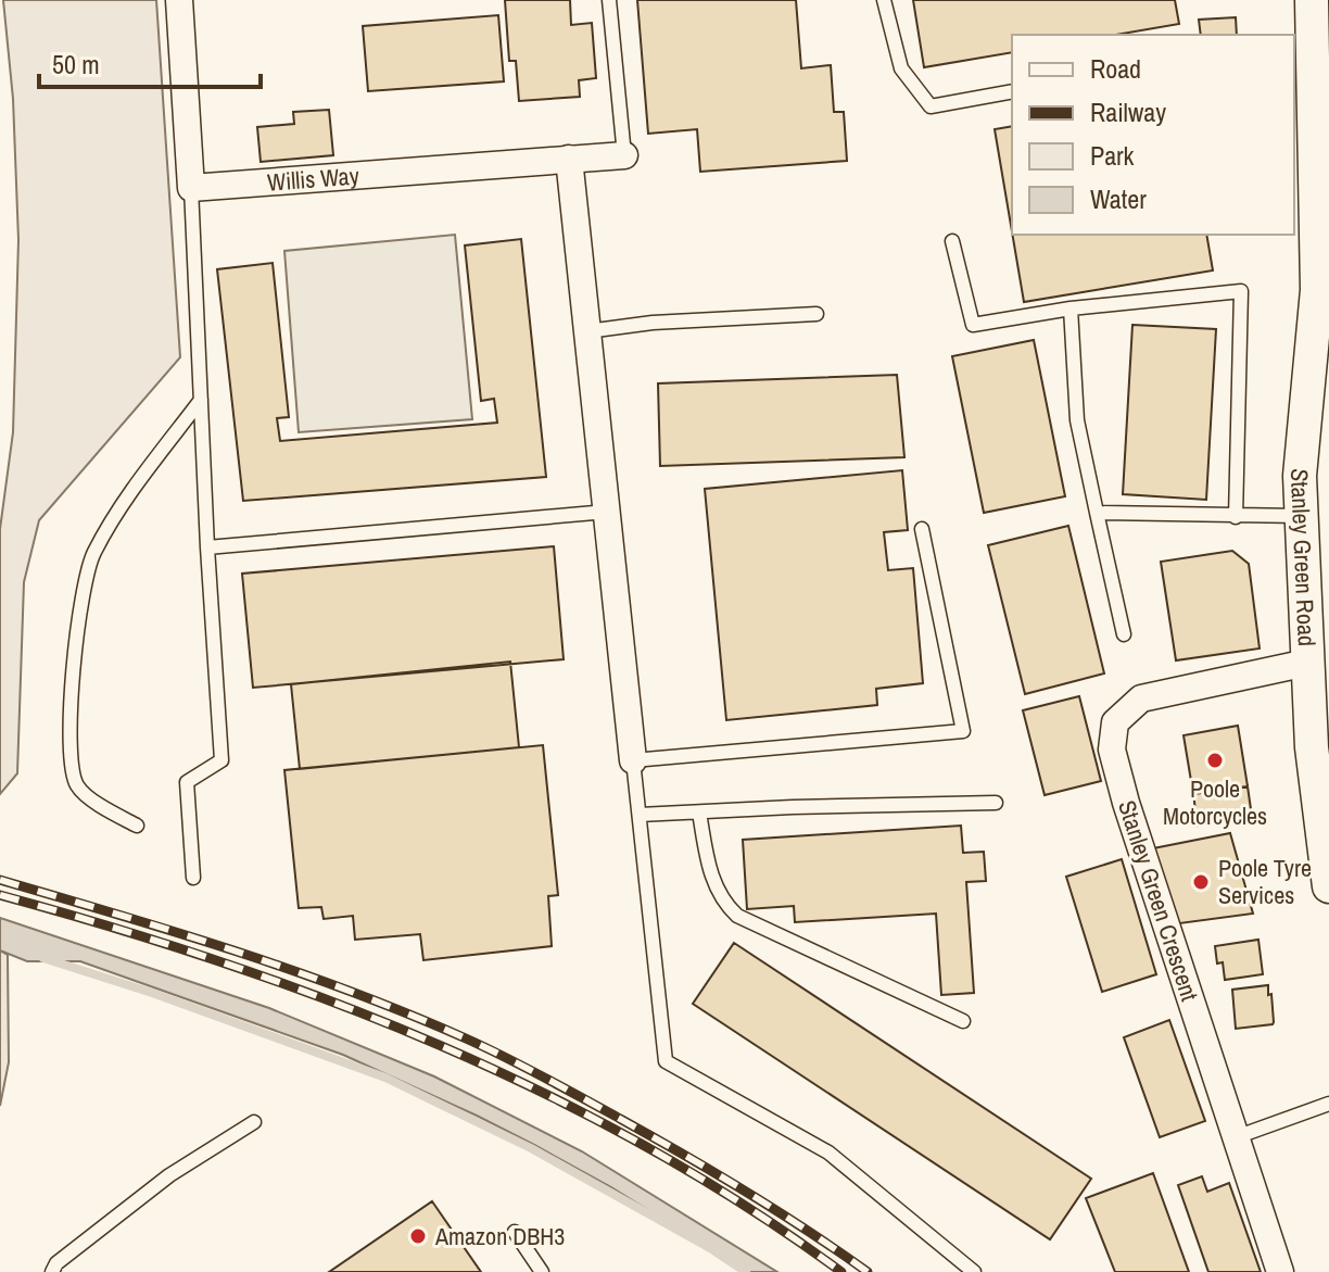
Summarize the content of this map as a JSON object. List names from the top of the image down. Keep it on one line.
{"streets":{"street":["Willis Way","Stanley Green Road","Stanley Green Crescent"]},"crossings":[["Stanley Green Road","Stanley Green Crescent"]],"places":["Poole Motorcycles","Poole Tyre Services","Amazon DBH3"],"legend":["Road","Railway","Park","Water"],"scale_bar":"50 m"}
